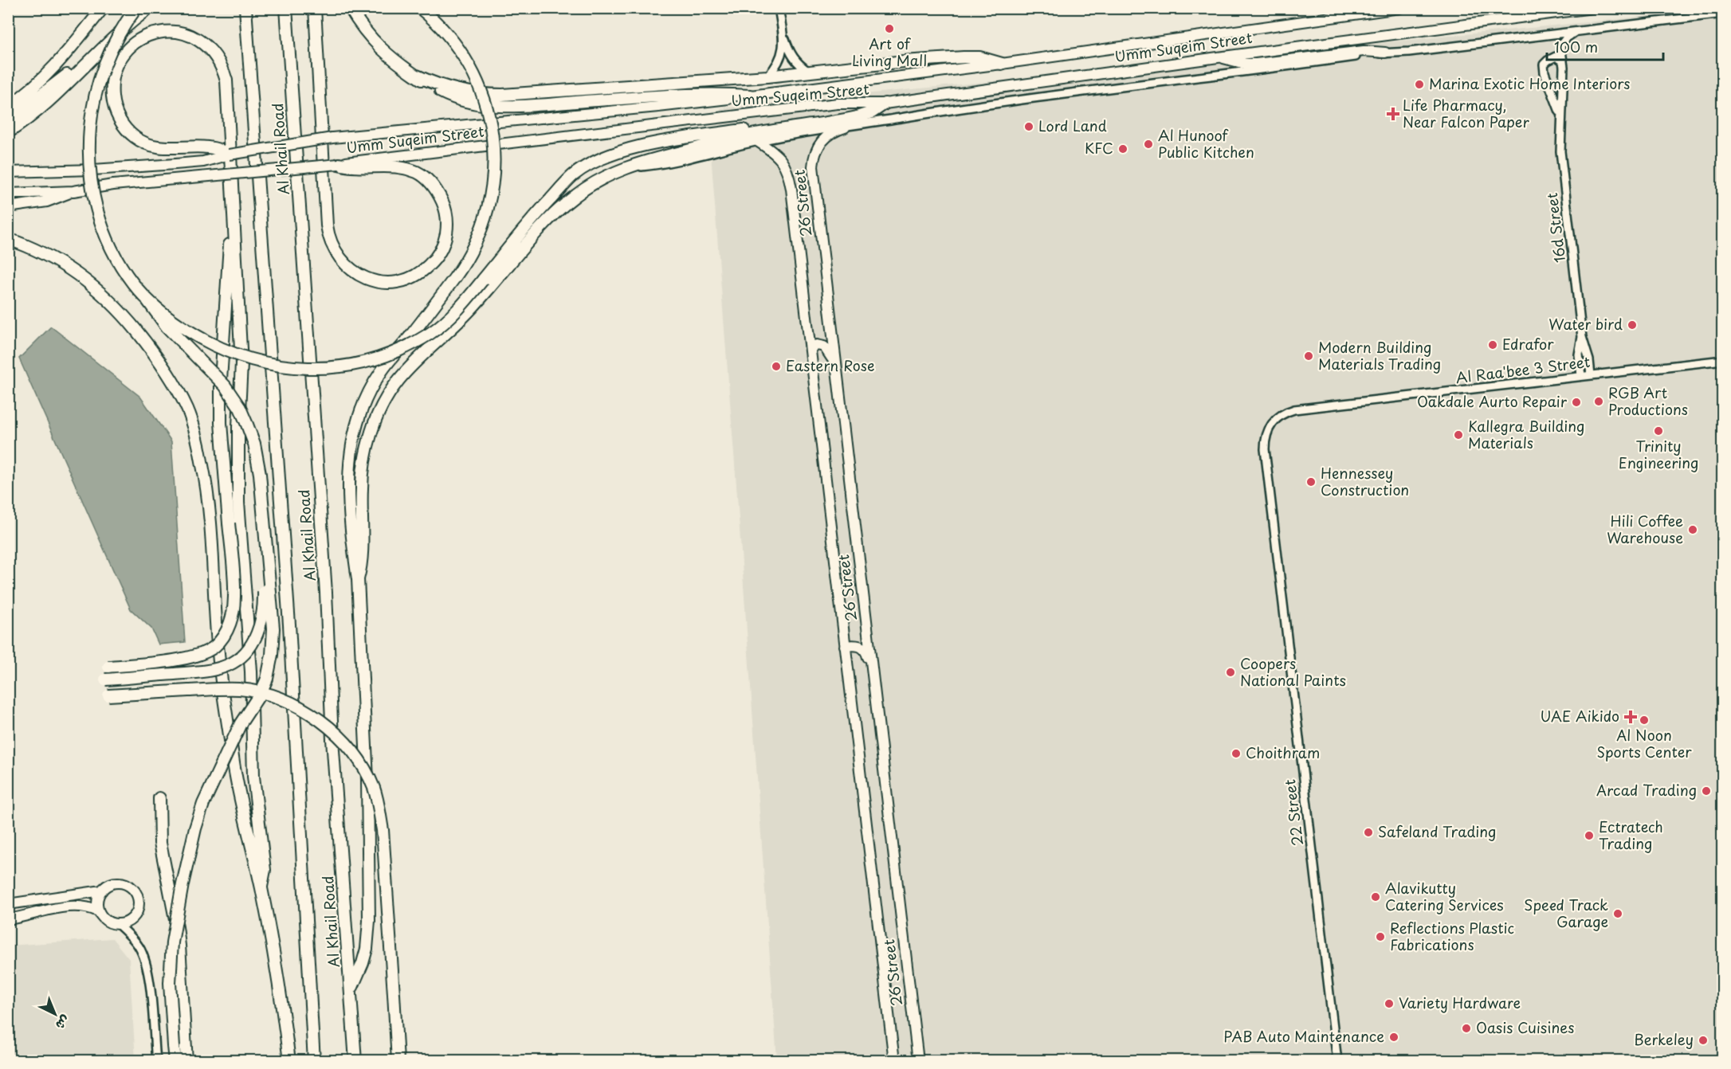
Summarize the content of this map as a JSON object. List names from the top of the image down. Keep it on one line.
{"streets":{"highway":["Al Khail Road"],"main road":["Umm Suqeim Street","26 Street"],"street":["16d Street","Al Raa'bee 3 Street","22 Street"]},"crossings":[["16d Street","Al Raa'bee 3 Street"],["Al Raa'bee 3 Street","22 Street"]],"places":{"other":["Art of Living Mall","Marina Exotic Home Interiors","Lord Land","Al Hunoof Public Kitchen","KFC","Water bird","Edrafor","Modern Building Materials Trading","Eastern Rose","RGB Art Productions","Oakdale Aurto Repair","Trinity Engineering","Kallegra Building Materials","Hennessey Construction","Hili Coffee Warehouse","Coopers National Paints","Al Noon Sports Center","Choithram","Arcad Trading","Safeland Trading","Ectratech Trading","Alavikutty Catering Services","Speed Track Garage","Reflections Plastic Fabrications","Variety Hardware","Oasis Cuisines","PAB Auto Maintenance","Berkeley"],"health":["Life Pharmacy, Near Falcon Paper","UAE Aikido"]},"scale_bar":"100 m","north":"bottom right"}
